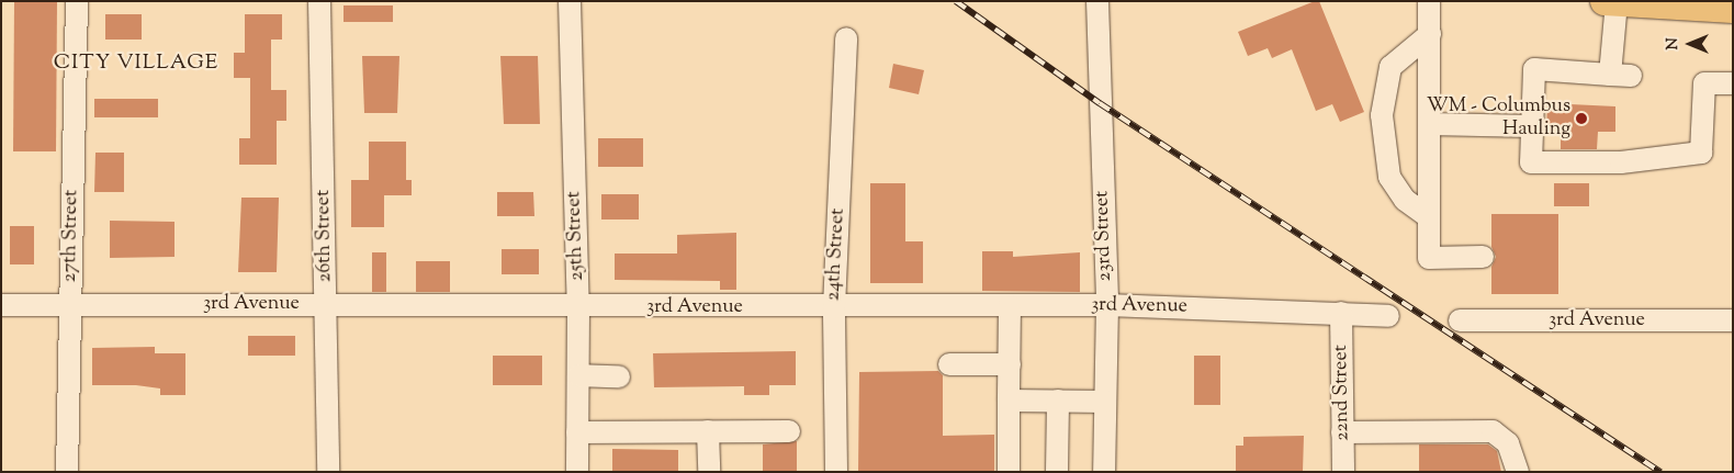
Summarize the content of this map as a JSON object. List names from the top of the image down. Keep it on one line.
{"streets":{"street":["27th Street","26th Street","25th Street","23rd Street","24th Street","3rd Avenue","22nd Street"]},"crossings":[["27th Street","3rd Avenue"],["26th Street","3rd Avenue"],["25th Street","3rd Avenue"],["23rd Street","3rd Avenue"],["24th Street","3rd Avenue"],["3rd Avenue","22nd Street"]],"districts":["CITY VILLAGE"],"places":["WM - Columbus Hauling"],"north":"left"}
